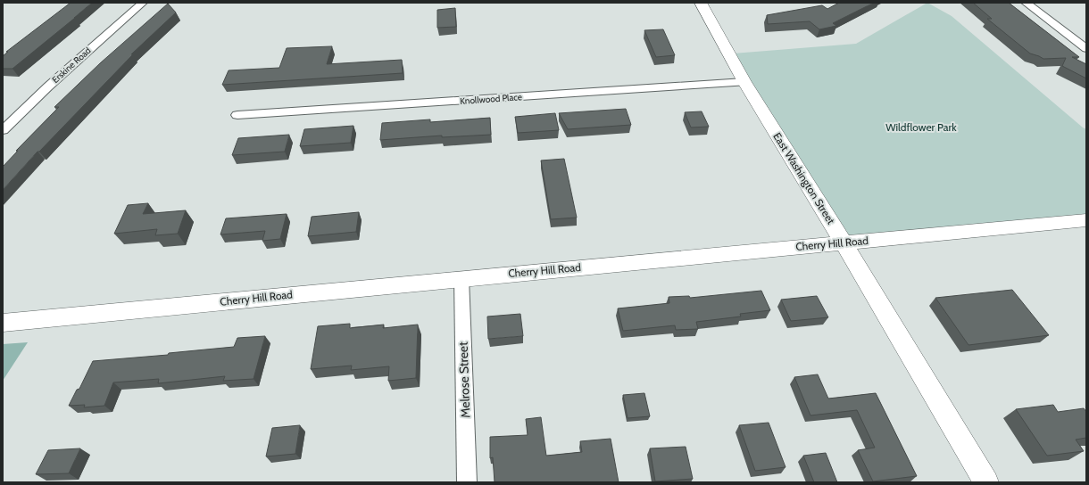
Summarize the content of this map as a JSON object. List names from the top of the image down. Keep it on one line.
{"streets":{"street":["Erskine Road","Knollwood Place","East Washington Street","Cherry Hill Road","Melrose Street"]},"crossings":[["Knollwood Place","East Washington Street"],["East Washington Street","Cherry Hill Road"],["Cherry Hill Road","Melrose Street"]],"parks":["Wildflower Park"]}
